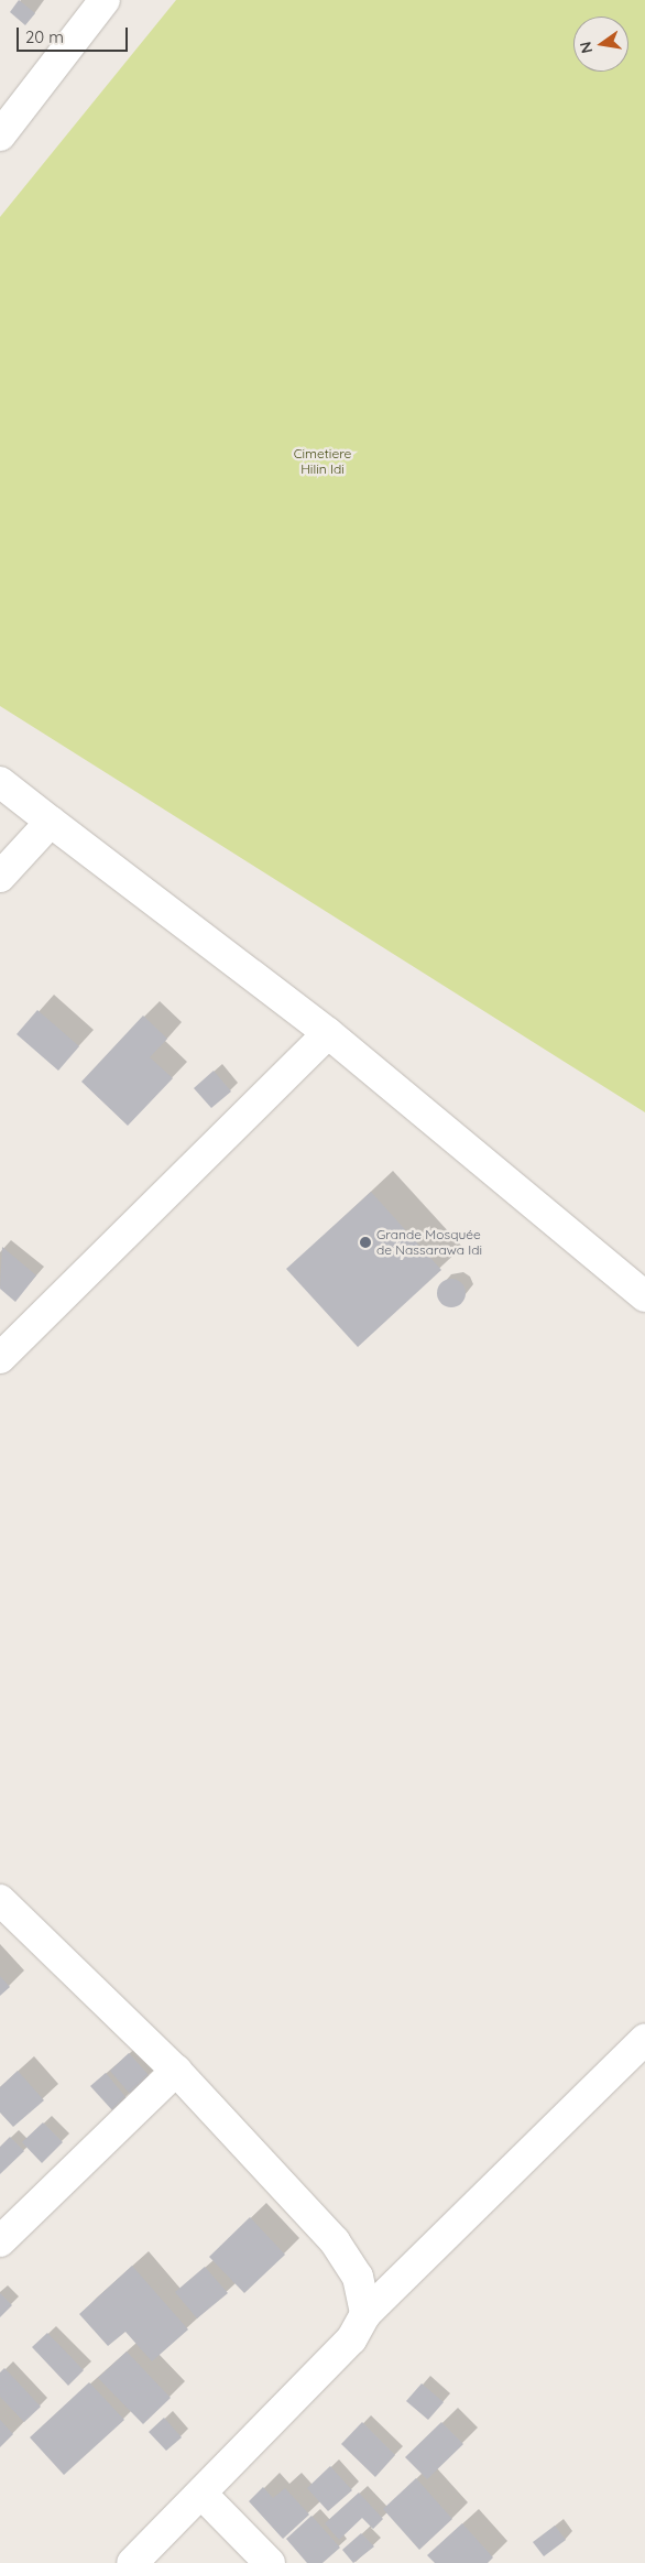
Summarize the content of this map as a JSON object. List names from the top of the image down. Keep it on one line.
{"parks":["Cimetiere Hilin Idi"],"places":["Grande Mosquée de Nassarawa Idi"],"scale_bar":"20 m","north":"left"}
